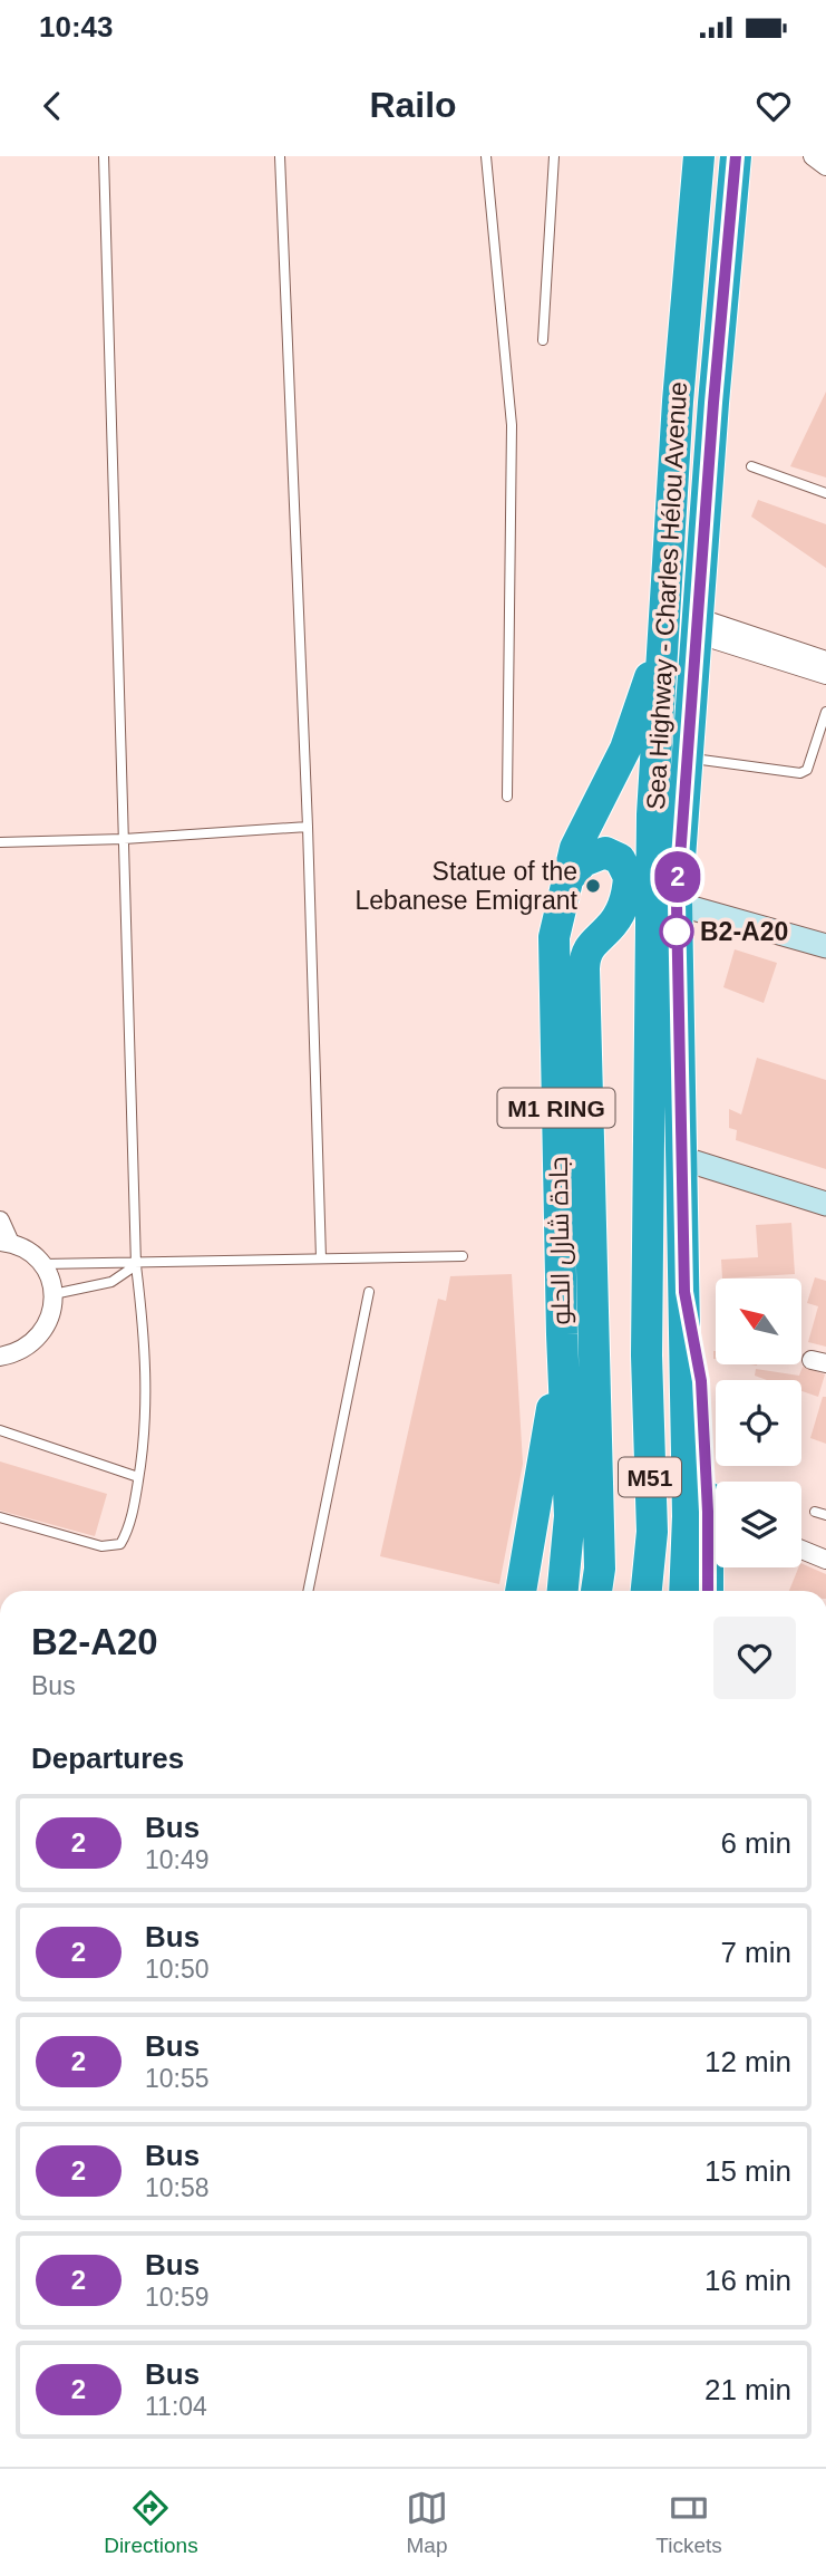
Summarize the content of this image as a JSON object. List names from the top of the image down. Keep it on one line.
{"streets":{"highway":["Sea Highway - Charles Hélou Avenue","M1 RING","جادة شارل الحلو","M51"]},"crossings":[["Sea Highway - Charles Hélou Avenue","M1 RING"],["M1 RING","جادة شارل الحلو"]],"places":["Statue of the Lebanese Emigrant","B2-A20"],"lines":["bus line 2"],"north":"top left","page":{"status":"10:43","header":"Railo","on_map":"2","heading":[["B2-A20","Bus"],"Departures"],"list":[{"mark":"2","name":"Bus","note":"10:49","value":"6 min"},{"mark":"2","name":"Bus","note":"10:50","value":"7 min"},{"mark":"2","name":"Bus","note":"10:55","value":"12 min"},{"mark":"2","name":"Bus","note":"10:58","value":"15 min"},{"mark":"2","name":"Bus","note":"10:59","value":"16 min"},{"mark":"2","name":"Bus","note":"11:04","value":"21 min"}],"tabs":["Directions","Map","Tickets"]}}
